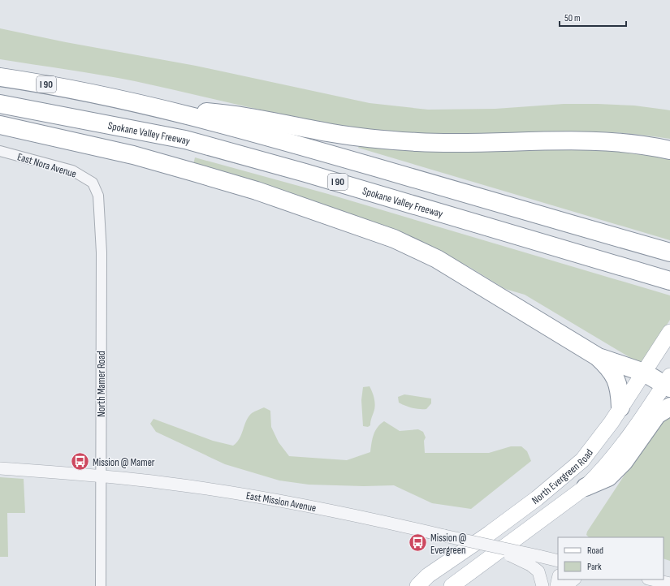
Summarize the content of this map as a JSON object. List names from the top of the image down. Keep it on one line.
{"streets":{"highway":["I 90","Spokane Valley Freeway"],"main road":["North Evergreen Road"],"street":["East Nora Avenue","North Mamer Road","East Mission Avenue"]},"crossings":[["East Nora Avenue","North Mamer Road"],["North Mamer Road","East Mission Avenue"]],"places":{"bus stop":["Mission @ Mamer","Mission @ Evergreen"]},"legend":["Road","Park"],"scale_bar":"50 m"}
